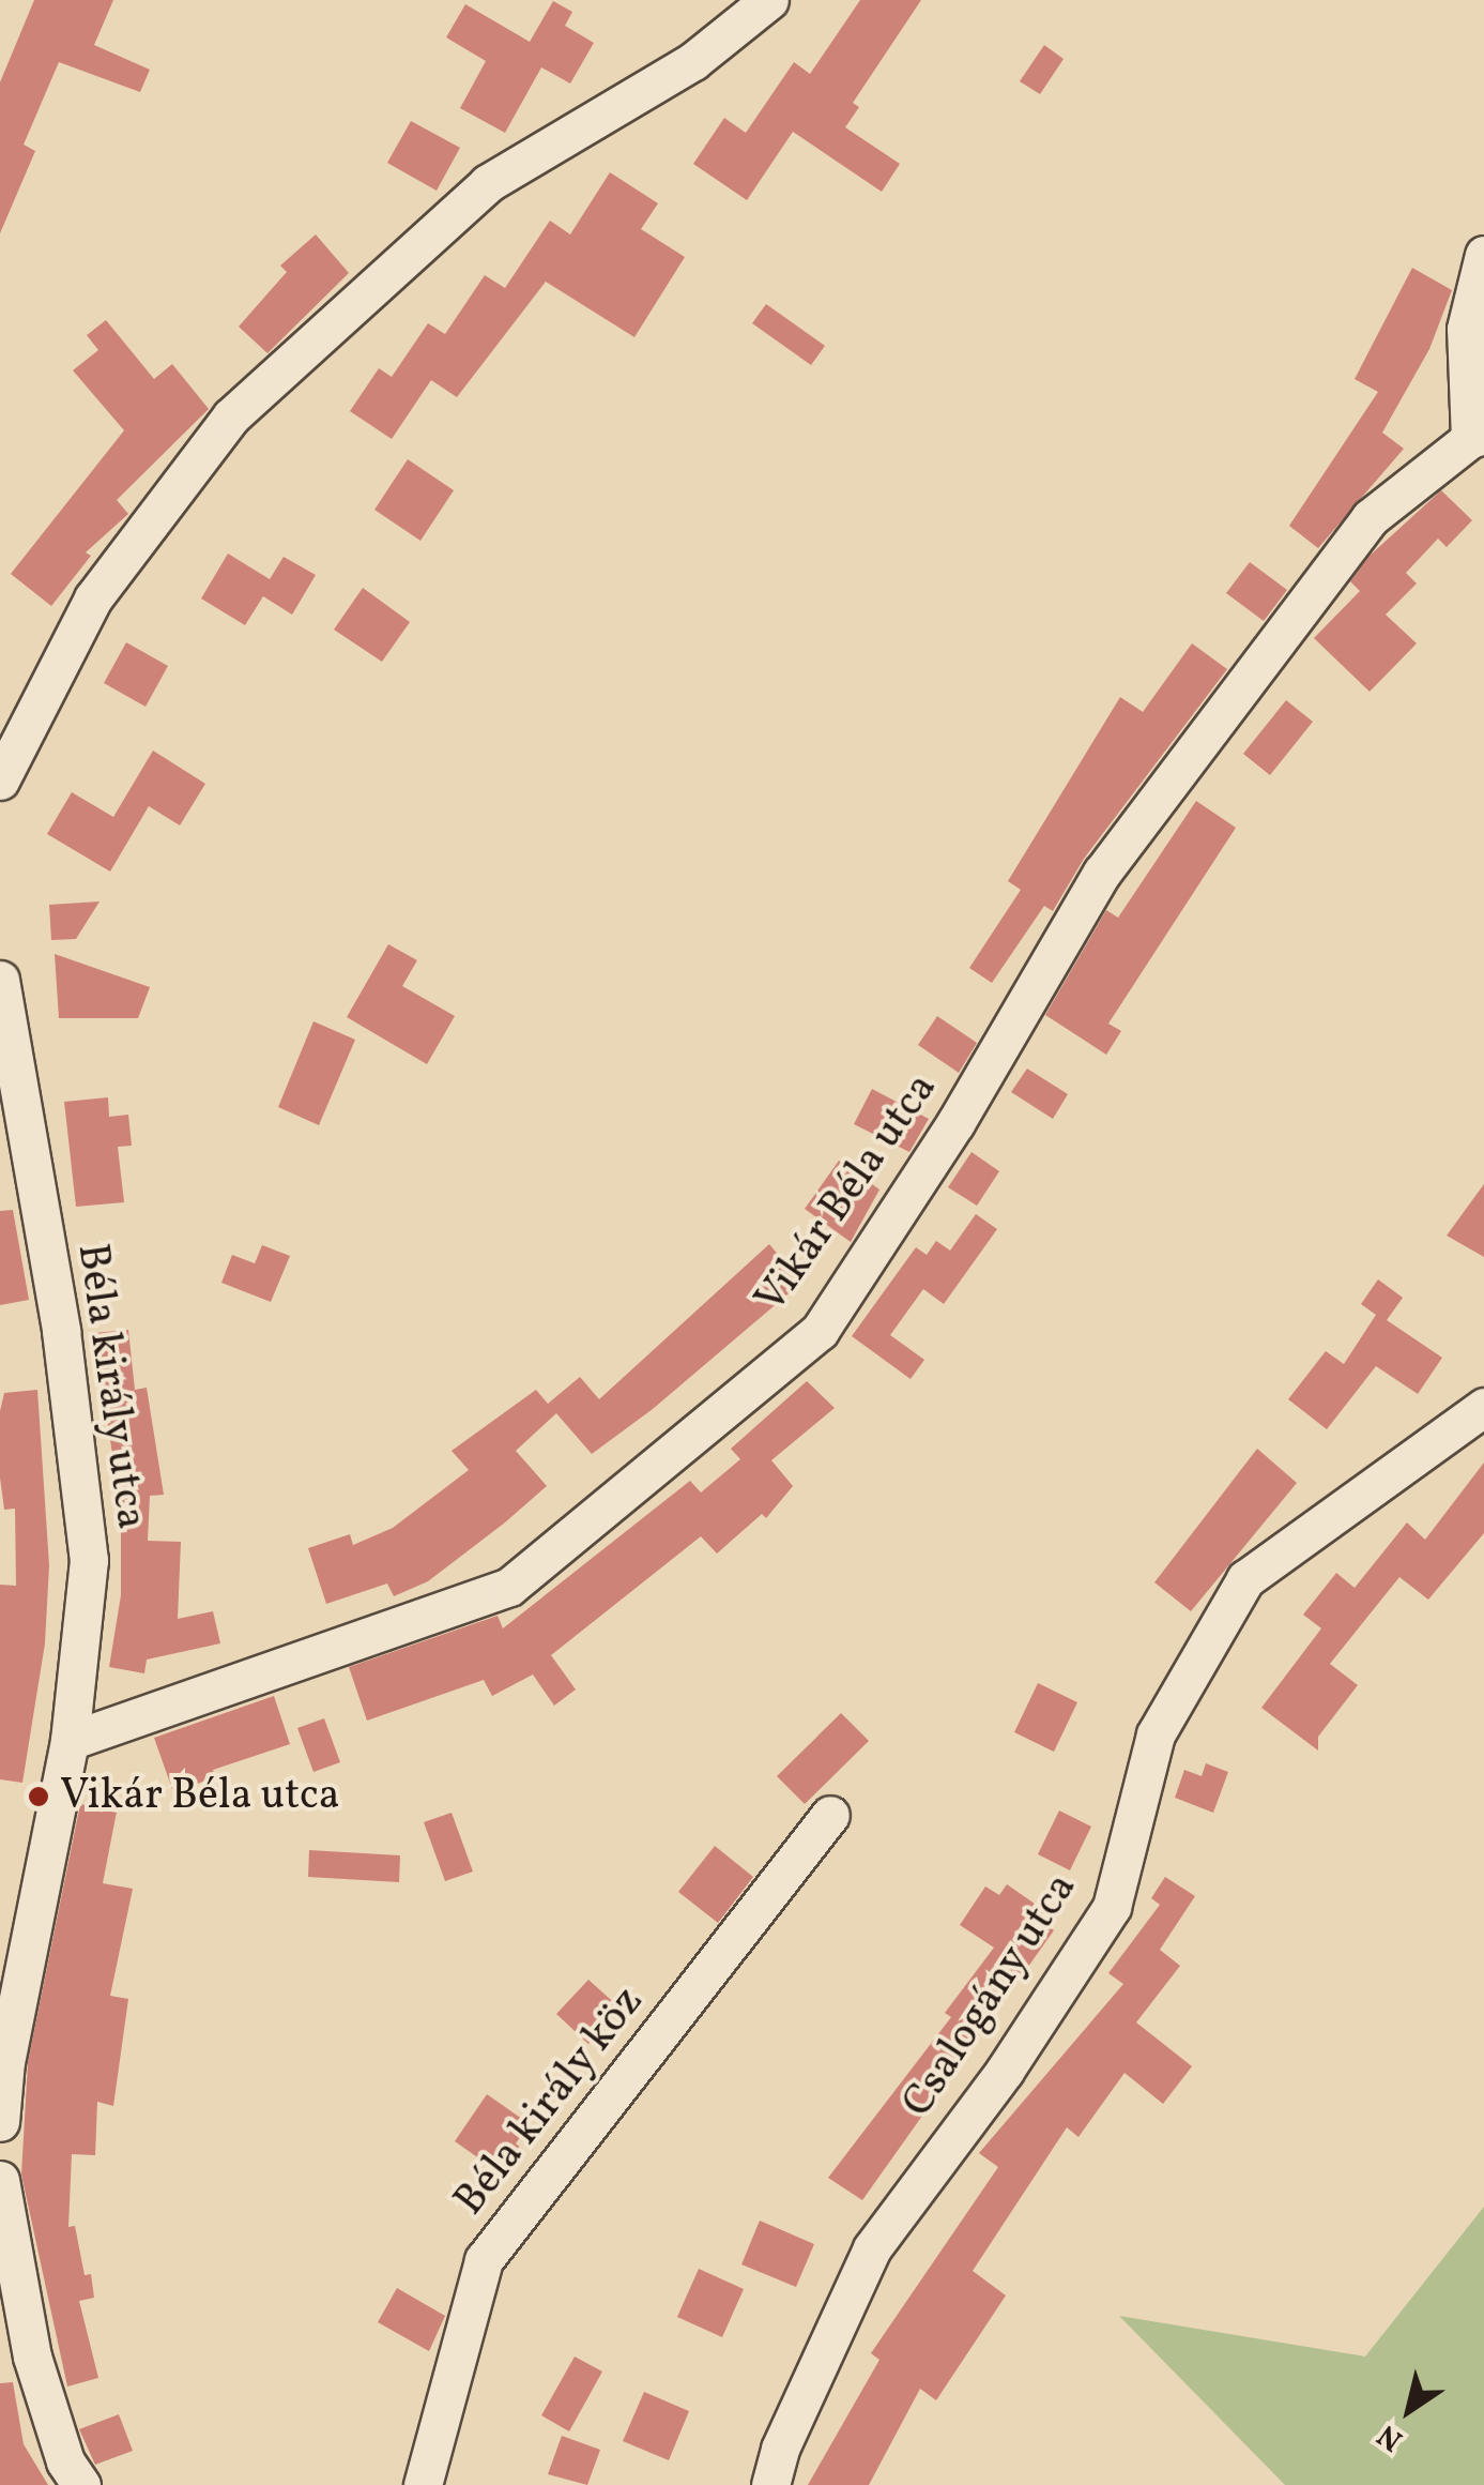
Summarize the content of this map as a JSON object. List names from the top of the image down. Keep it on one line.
{"streets":{"street":["Vikár Béla utca","Béla király utca","Csalogány utca","Béla király köz"]},"crossings":[["Vikár Béla utca","Béla király utca"]],"places":["Vikár Béla utca"],"north":"bottom left"}
